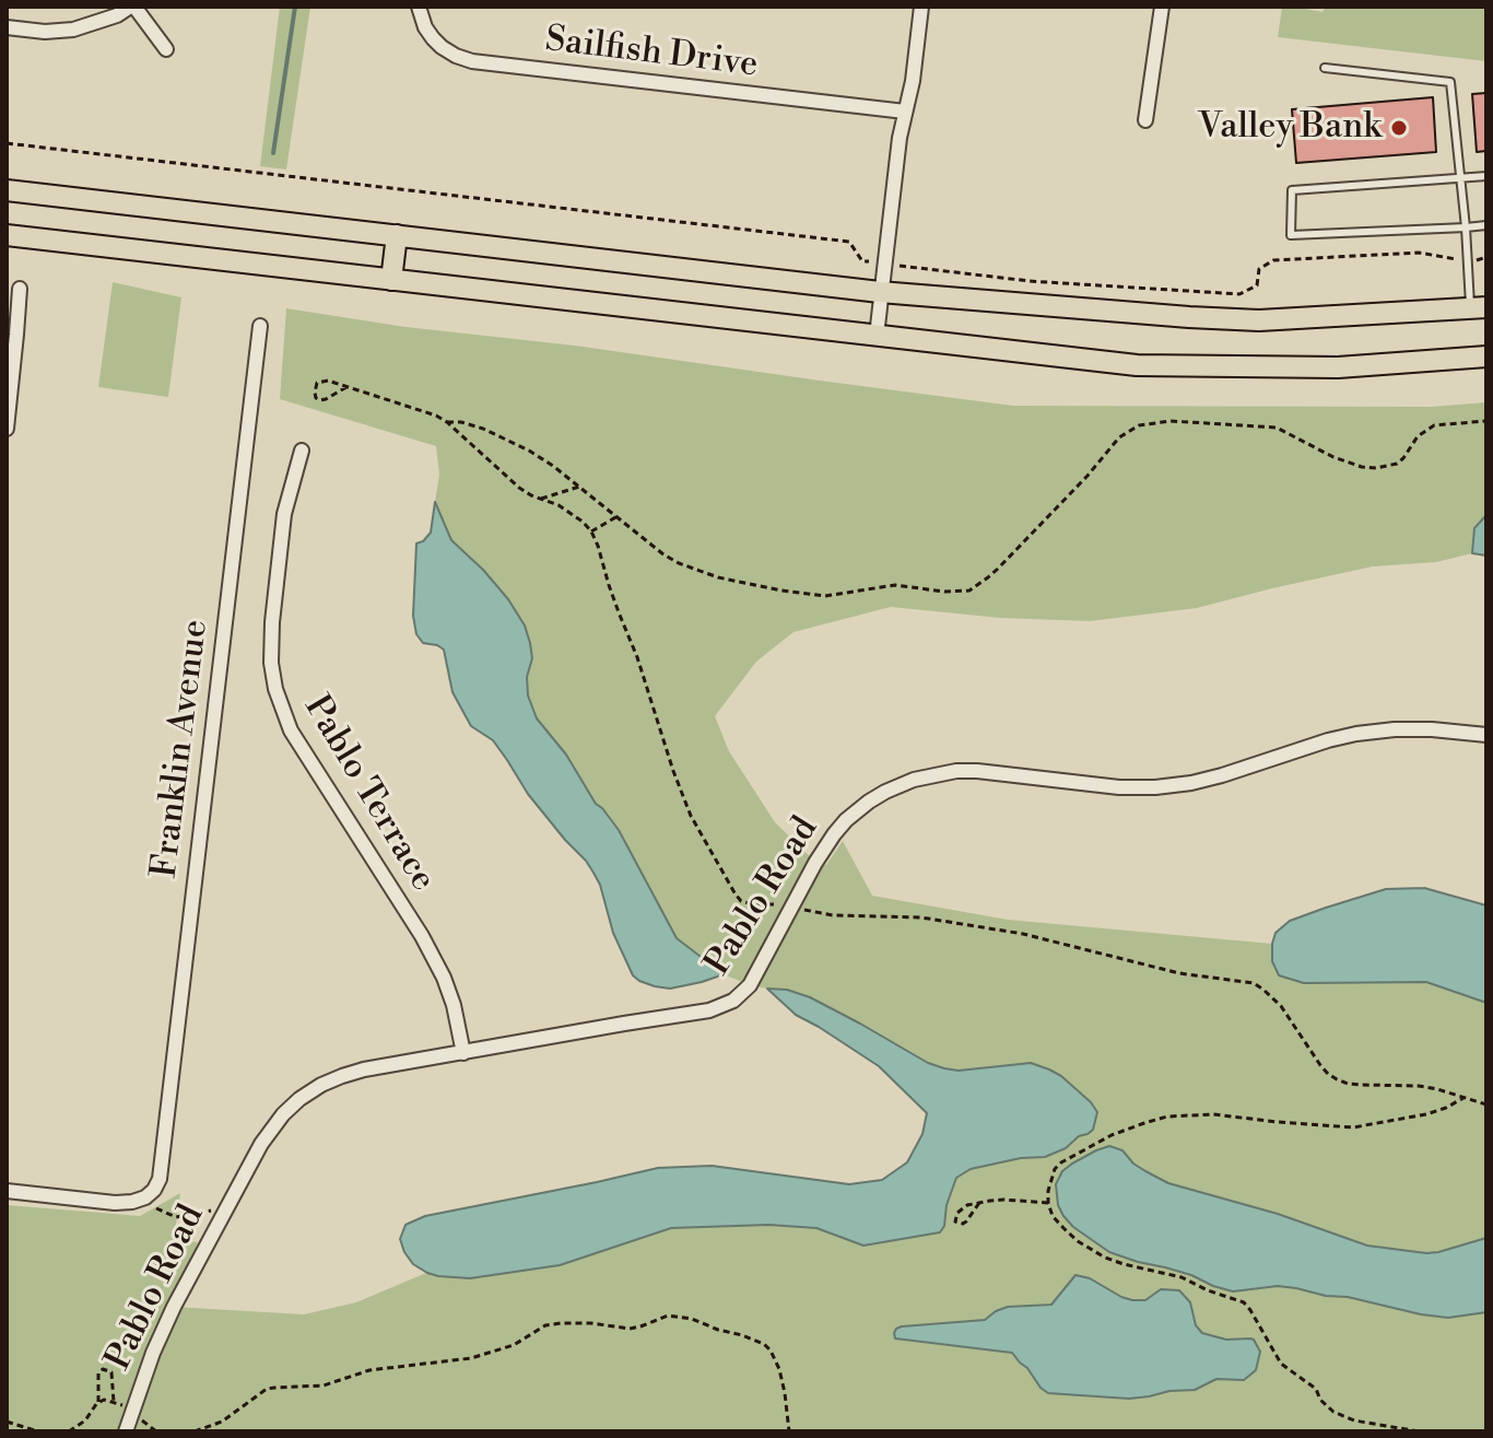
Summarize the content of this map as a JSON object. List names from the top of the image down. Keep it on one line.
{"streets":{"street":["Sailfish Drive","Franklin Avenue","Pablo Terrace","Pablo Road"]},"crossings":[["Pablo Terrace","Pablo Road"]],"places":["Valley Bank"]}
